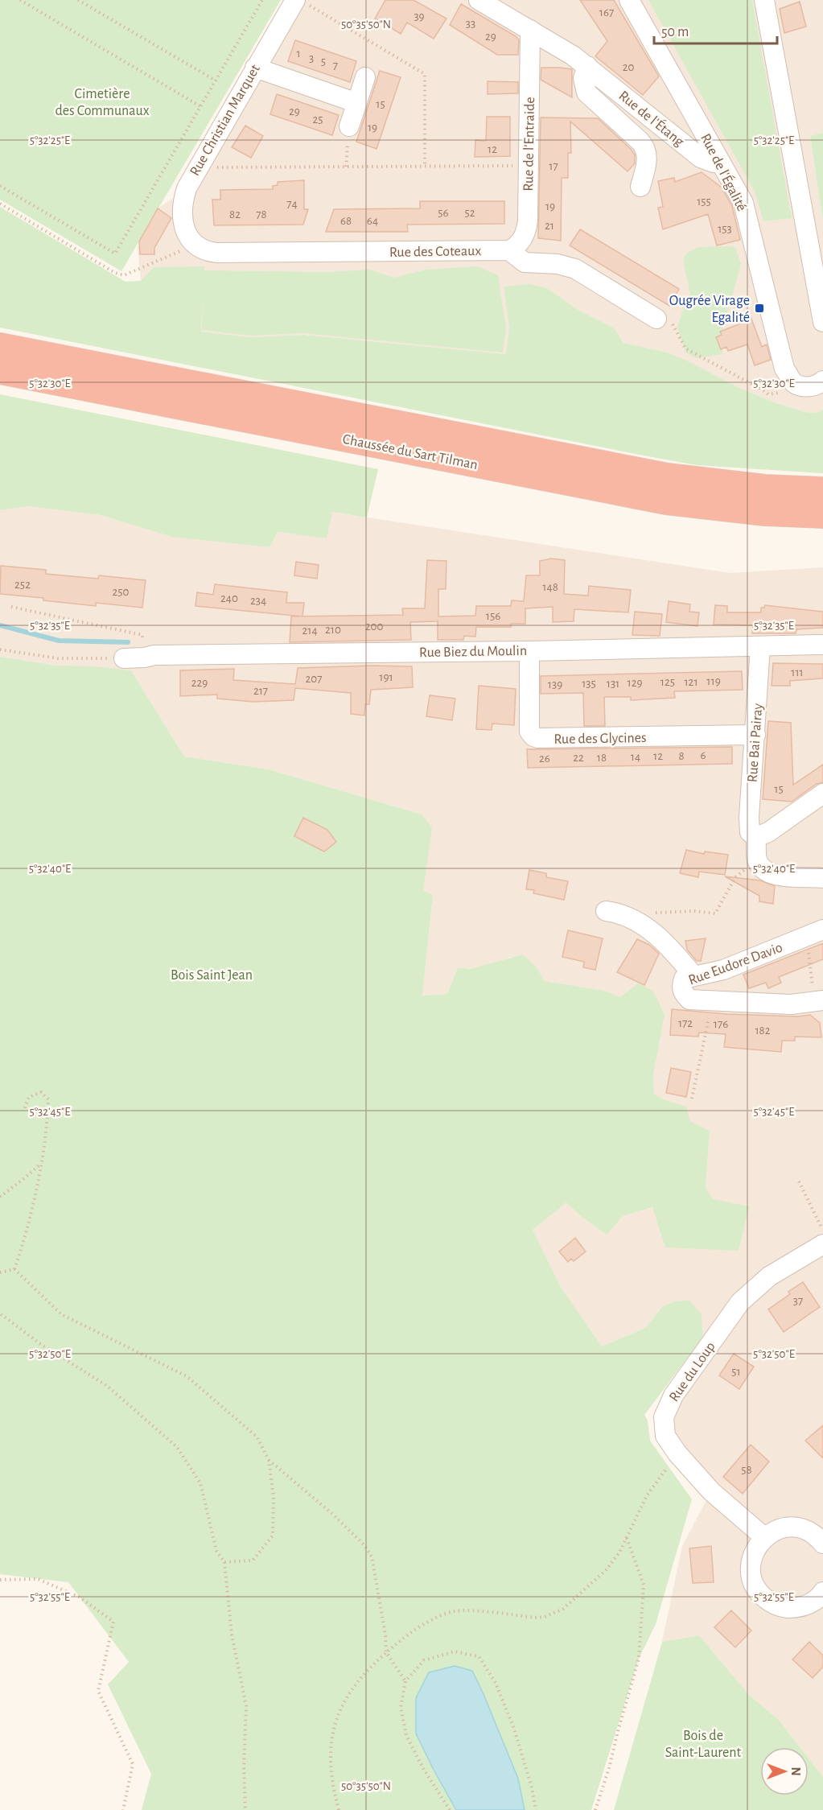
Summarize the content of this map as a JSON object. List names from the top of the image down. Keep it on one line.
{"streets":{"highway":["Chaussée du Sart Tilman"],"street":["Rue de l'Étang","Rue Christian Marquet","Rue de l'Entraide","Rue de l'Égalité","Rue des Coteaux","Rue Biez du Moulin","Rue des Glycines","Rue Bai Pairay","Rue Eudore Davio","Rue du Loup"]},"crossings":[["Rue de l'Étang","Rue de l'Entraide"],["Rue de l'Étang","Rue de l'Égalité"],["Rue Christian Marquet","Rue des Coteaux"],["Rue de l'Entraide","Rue des Coteaux"],["Rue Biez du Moulin","Rue des Glycines"],["Rue Biez du Moulin","Rue Bai Pairay"],["Rue des Glycines","Rue Bai Pairay"]],"parks":["Cimetière des Communaux","Bois Saint Jean","Bois de Saint-Laurent"],"places":{"transit":["Ougrée Virage Egalité"]},"house_numbers":["167","39","33","29","1","3","5","7","20","15","29","25","19","12","17","155","74","19","56","52","82","78","68","64","21","153","252","148","250","240","234","156","200","210","214","111","191","207","119","125","121","229","129","135","131","139","217","6","12","8","14","22","18","26","15","172","176","182","37","51","58"],"scale_bar":"50 m","north":"right","coordinates":["50°35'50\"N","5°32'25\"E","5°32'30\"E","5°32'35\"E","5°32'40\"E","5°32'45\"E","5°32'50\"E","5°32'55\"E"]}
